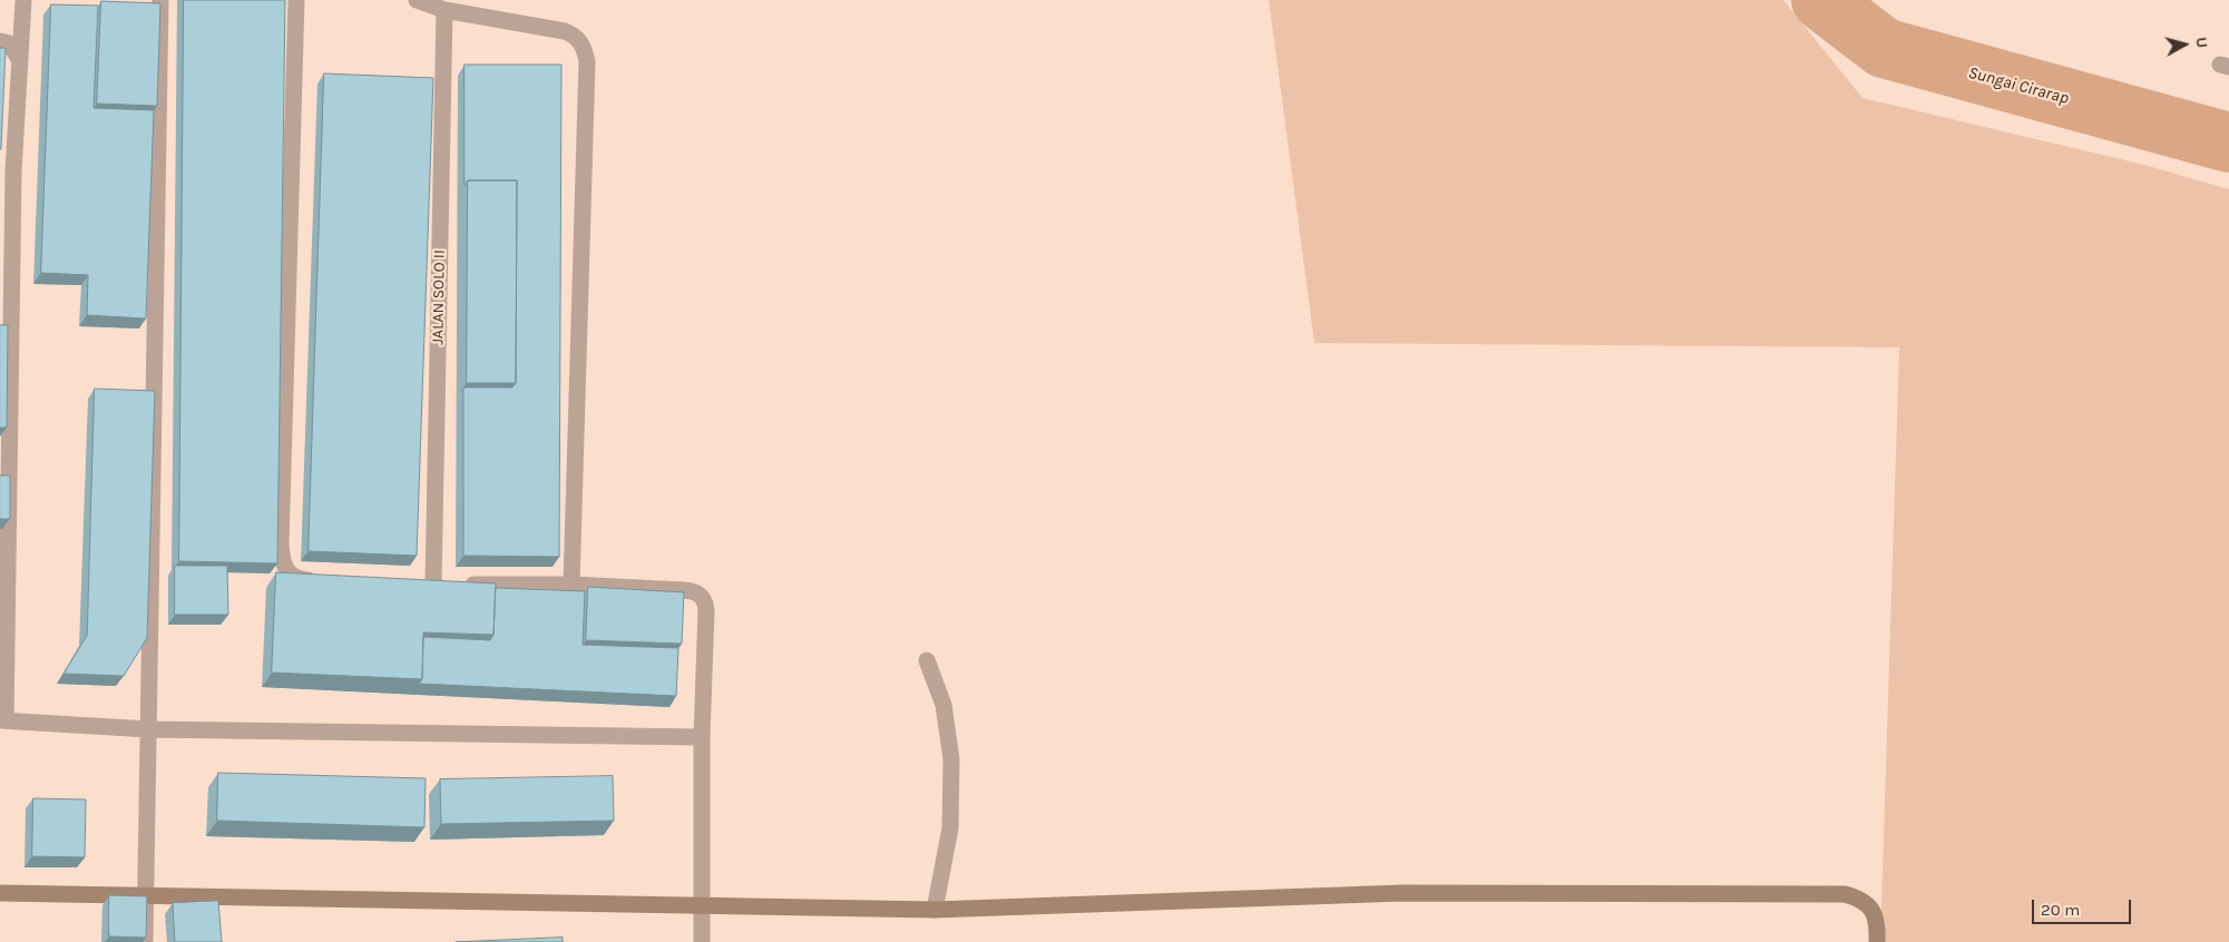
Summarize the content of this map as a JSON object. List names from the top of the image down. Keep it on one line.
{"streets":{"street":["JALAN SOLO II"]},"water":["Sungai Cirarap"],"scale_bar":"20 m","north":"right"}
